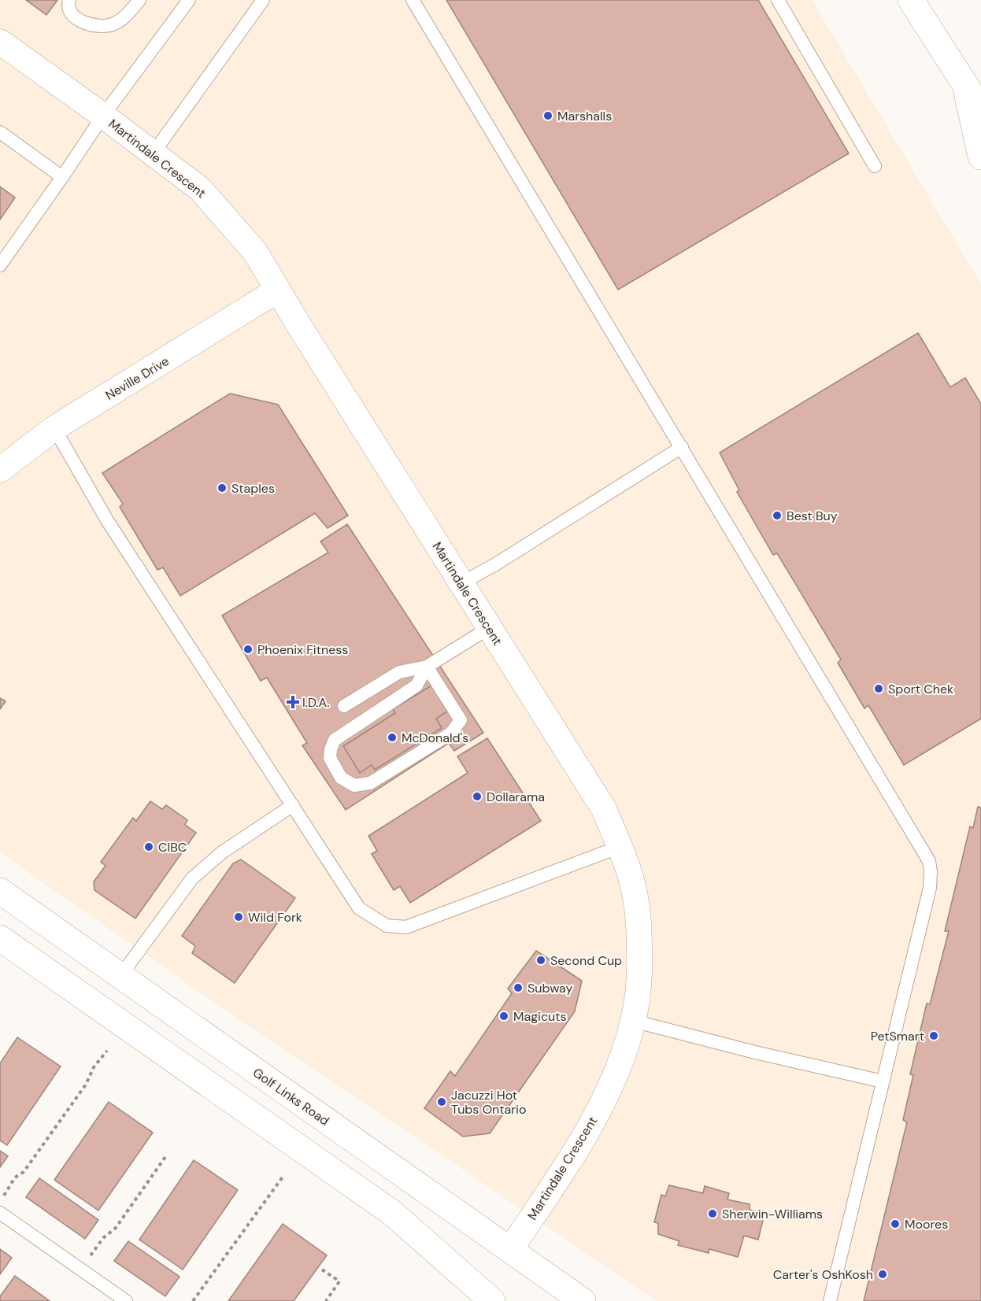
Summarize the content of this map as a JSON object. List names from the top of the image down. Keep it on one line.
{"streets":{"main road":["Golf Links Road"],"street":["Martindale Crescent","Neville Drive"]},"crossings":[["Martindale Crescent","Neville Drive"],["Martindale Crescent","Golf Links Road"]],"places":{"other":["Marshalls","Staples","Best Buy","Phoenix Fitness","Sport Chek","McDonald's","Dollarama","CIBC","Wild Fork","Second Cup","Subway","Magicuts","PetSmart","Jacuzzi Hot Tubs Ontario","Sherwin-Williams","Moores","Carter's OshKosh"],"health":["I.D.A."]}}
